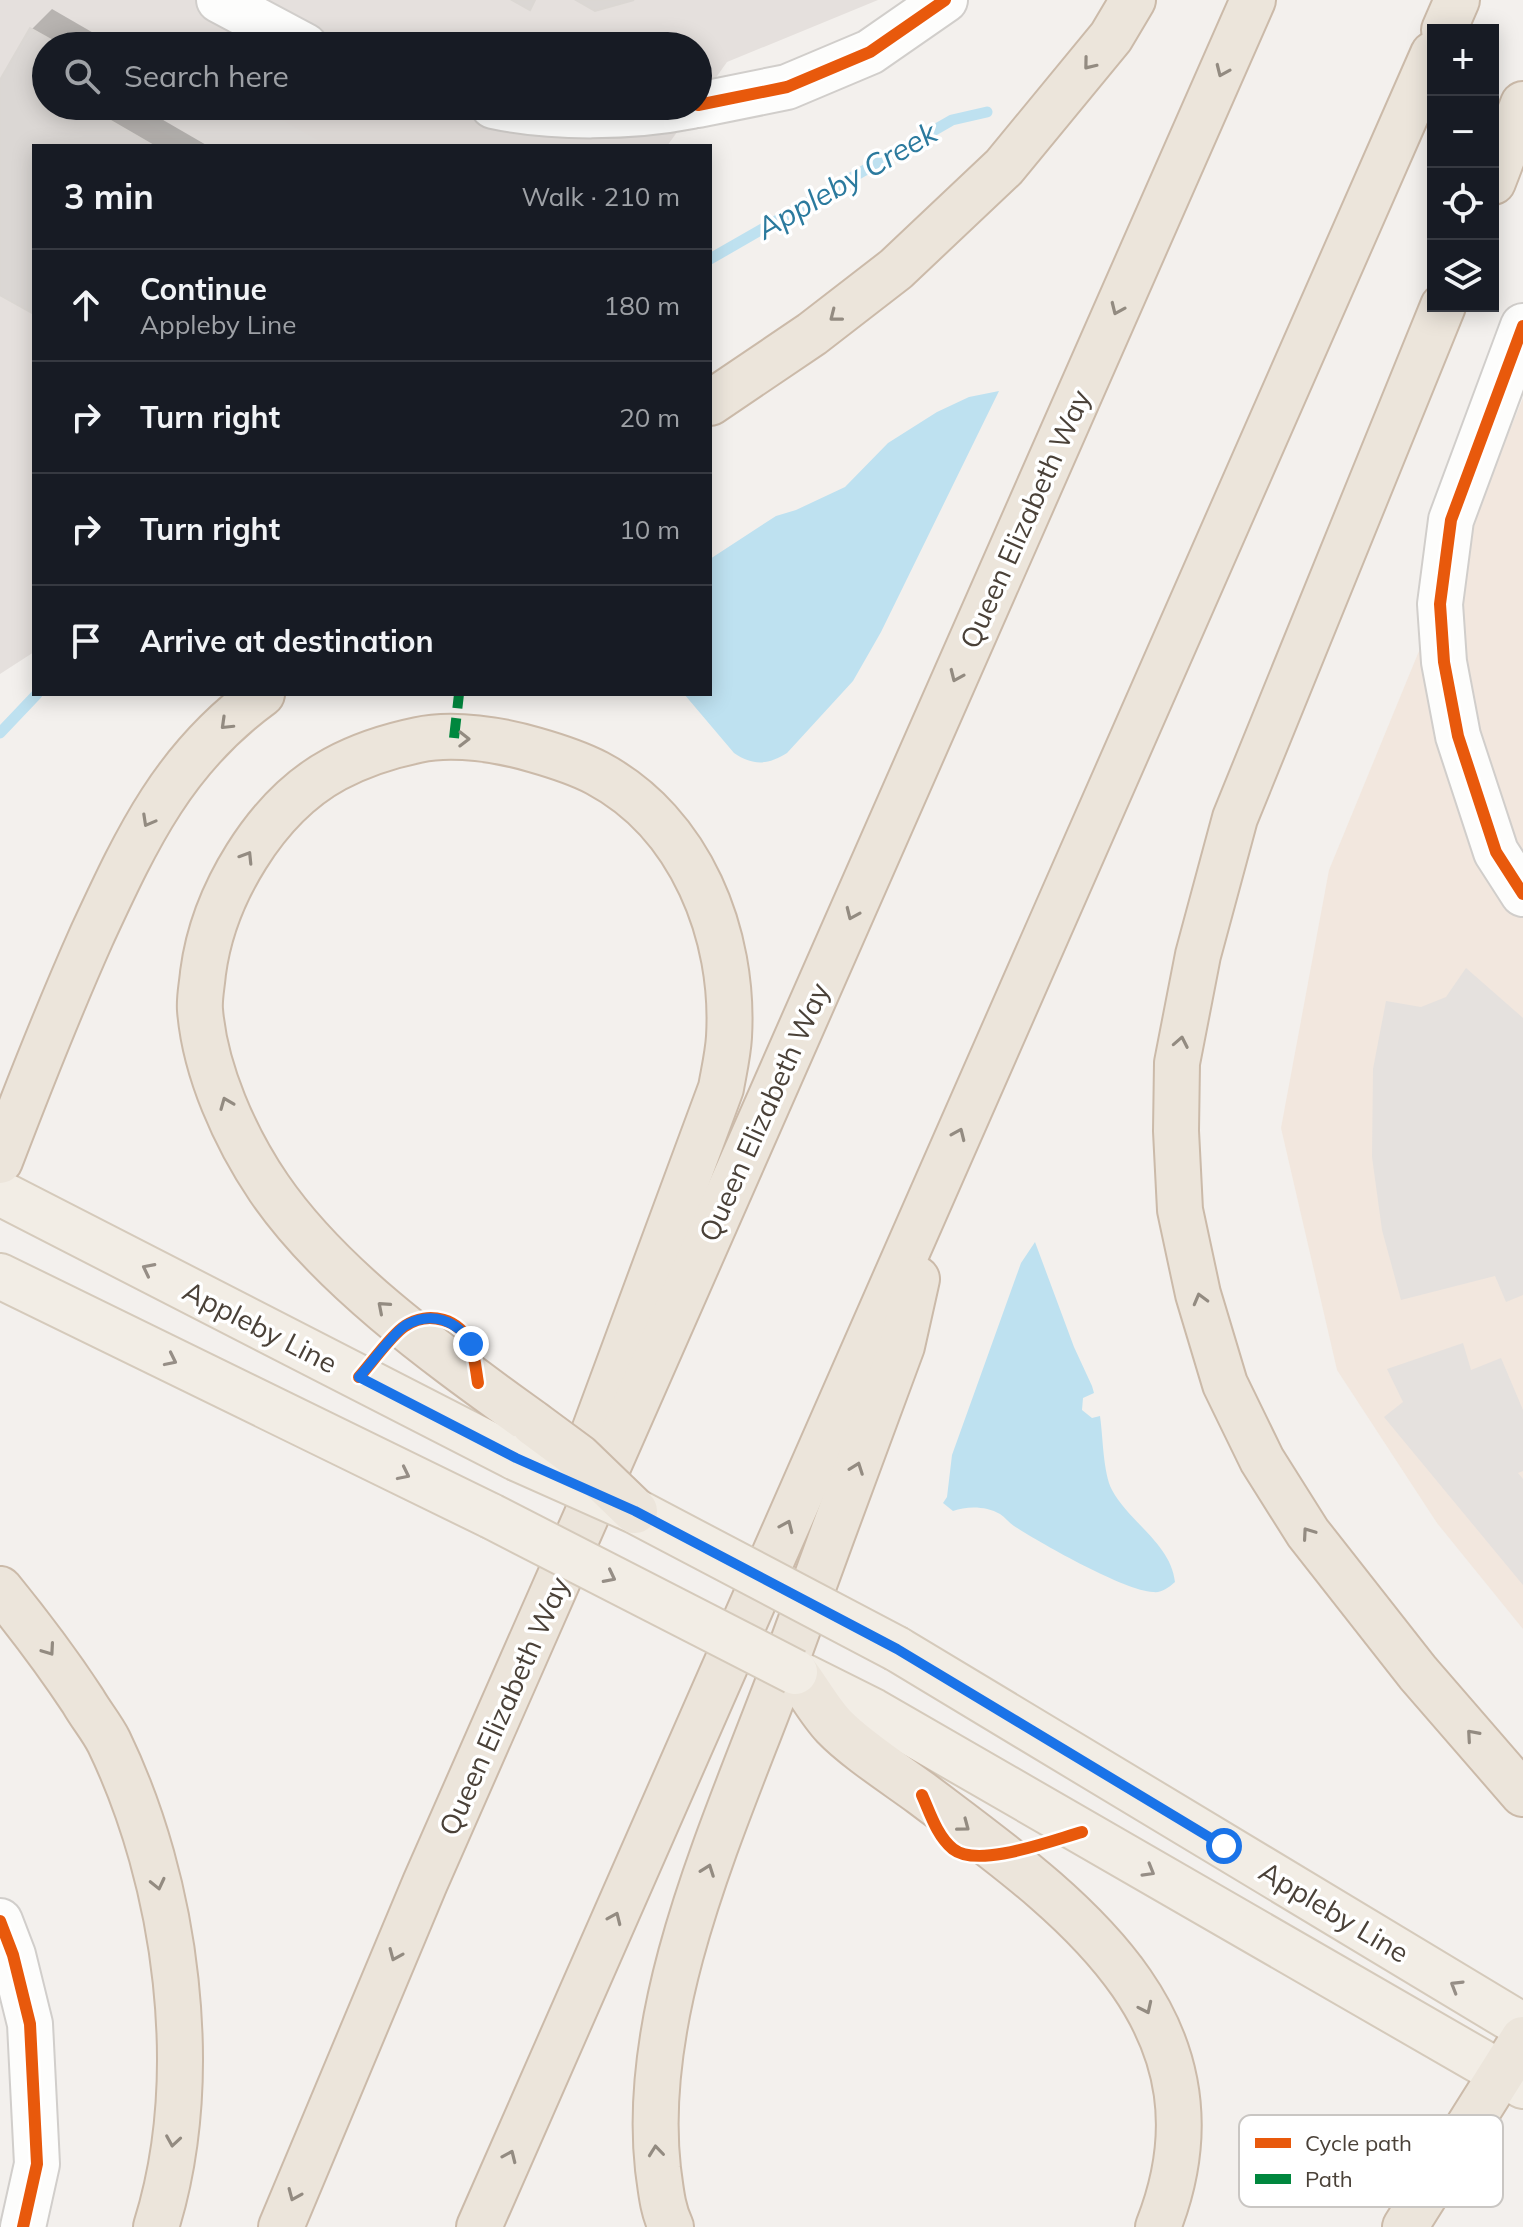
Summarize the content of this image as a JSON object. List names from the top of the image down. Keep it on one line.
{"streets":{"highway":["Queen Elizabeth Way"],"main road":["Appleby Line"]},"water":["Appleby Creek"],"legend":["Cycle path","Path"],"page":{"map_buttons":["+","−"],"search":"Search here","heading":["3 min","Walk · 210 m"],"list":[["Continue","Appleby Line","180 m"],["Turn right","20 m"],["Turn right","10 m"],"Arrive at destination"]}}
